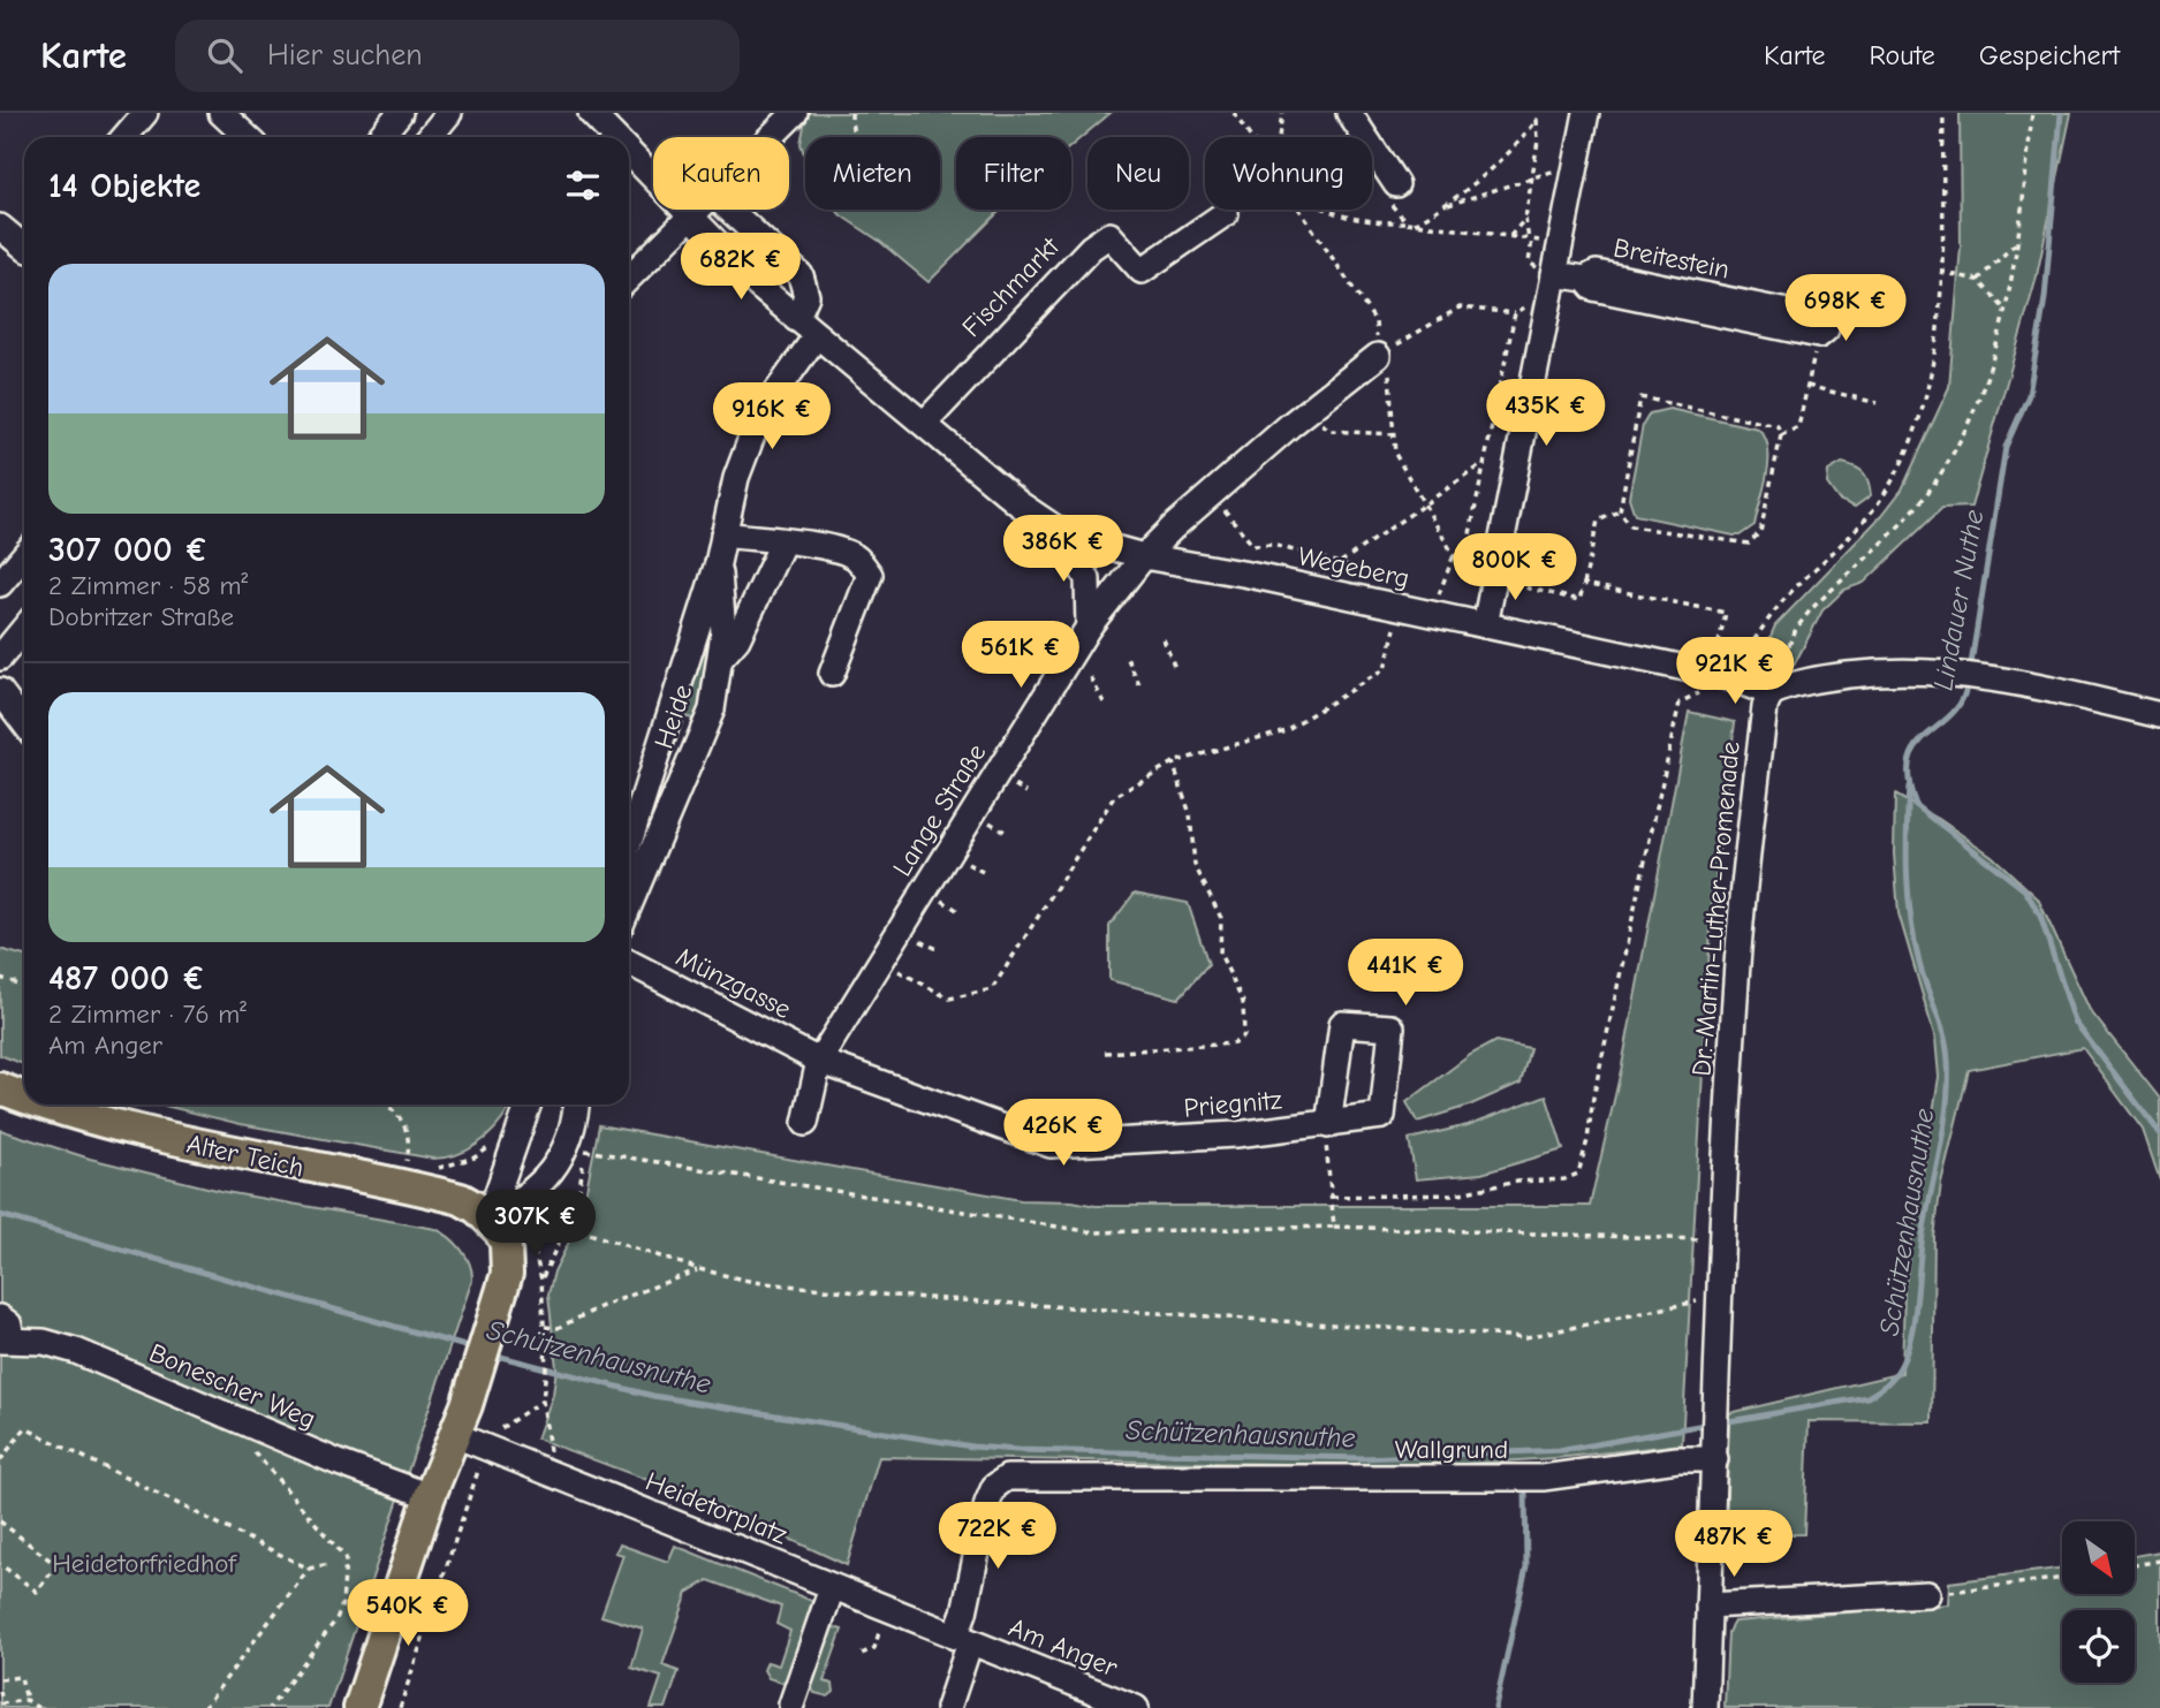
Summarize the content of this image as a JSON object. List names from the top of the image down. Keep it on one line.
{"streets":{"main road":["Alter Teich"],"street":["Breitestein","Fischmarkt","Wegeberg","Heide","Lange Straße","Dr.-Martin-Luther-Promenade","Münzgasse","Priegnitz","Bonescher Weg","Wallgrund","Heidetorplatz","Am Anger"]},"crossings":[["Fischmarkt","Wegeberg"],["Wegeberg","Heide"],["Wegeberg","Lange Straße"],["Wegeberg","Dr.-Martin-Luther-Promenade"],["Lange Straße","Münzgasse"],["Lange Straße","Priegnitz"],["Dr.-Martin-Luther-Promenade","Wallgrund"],["Münzgasse","Priegnitz"],["Wallgrund","Heidetorplatz"],["Wallgrund","Am Anger"],["Heidetorplatz","Am Anger"]],"water":["Lindauer Nuthe","Schützenhausnuthe"],"parks":["Heidetorfriedhof"],"north":"bottom right","page":{"header":"Karte","search":"Hier suchen","nav":["Karte","Route","Gespeichert"],"chip":["Kaufen","Mieten","Filter","Neu","Wohnung"],"heading":"14 Objekte","price":["682K €","698K €","435K €","916K €","386K €","800K €","561K €","921K €","441K €","426K €","307K €","722K €","487K €","540K €"],"list":[{"name":"307 000 €","note":"2 Zimmer · 58 m² · Dobritzer Straße"},{"name":"487 000 €","note":"2 Zimmer · 76 m² · Am Anger"}]}}
